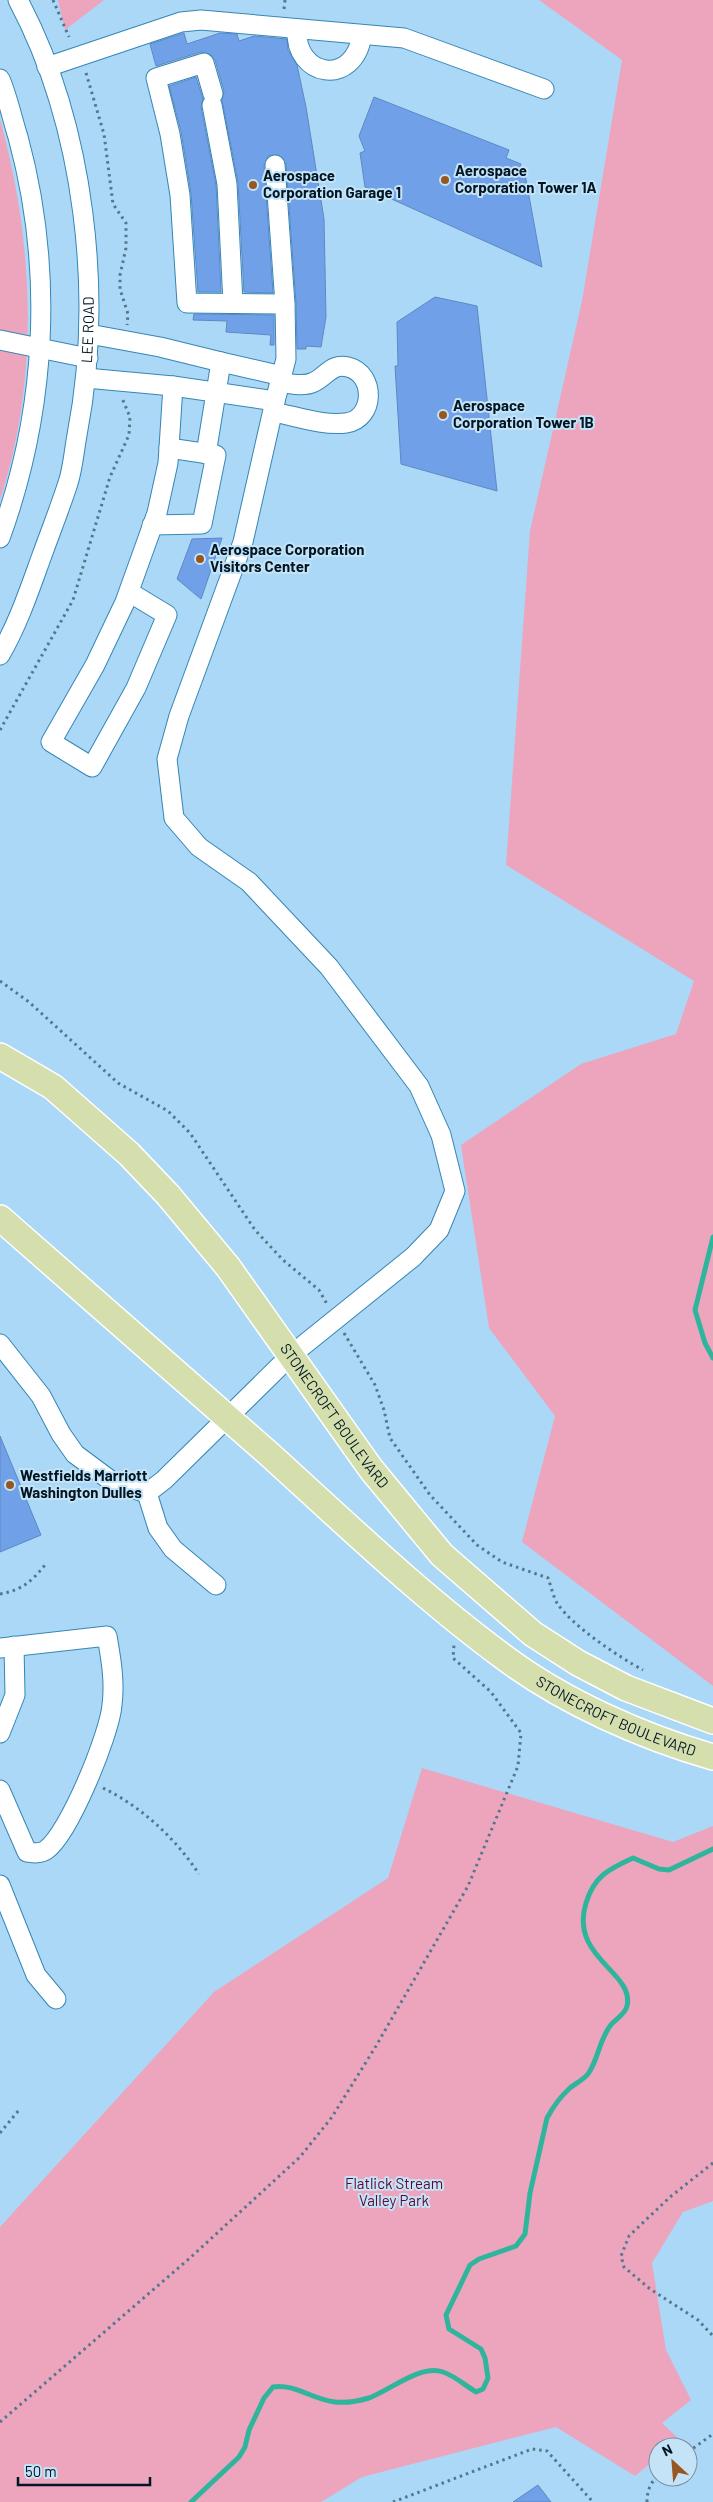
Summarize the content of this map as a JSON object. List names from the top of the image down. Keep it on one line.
{"streets":{"main road":["STONECROFT BOULEVARD"],"street":["LEE ROAD"]},"parks":["Flatlick Stream Valley Park"],"places":["Aerospace Corporation Tower 1A","Aerospace Corporation Garage 1","Aerospace Corporation Tower 1B","Aerospace Corporation Visitors Center","Westfields Marriott Washington Dulles"],"scale_bar":"50 m","north":"top left"}
